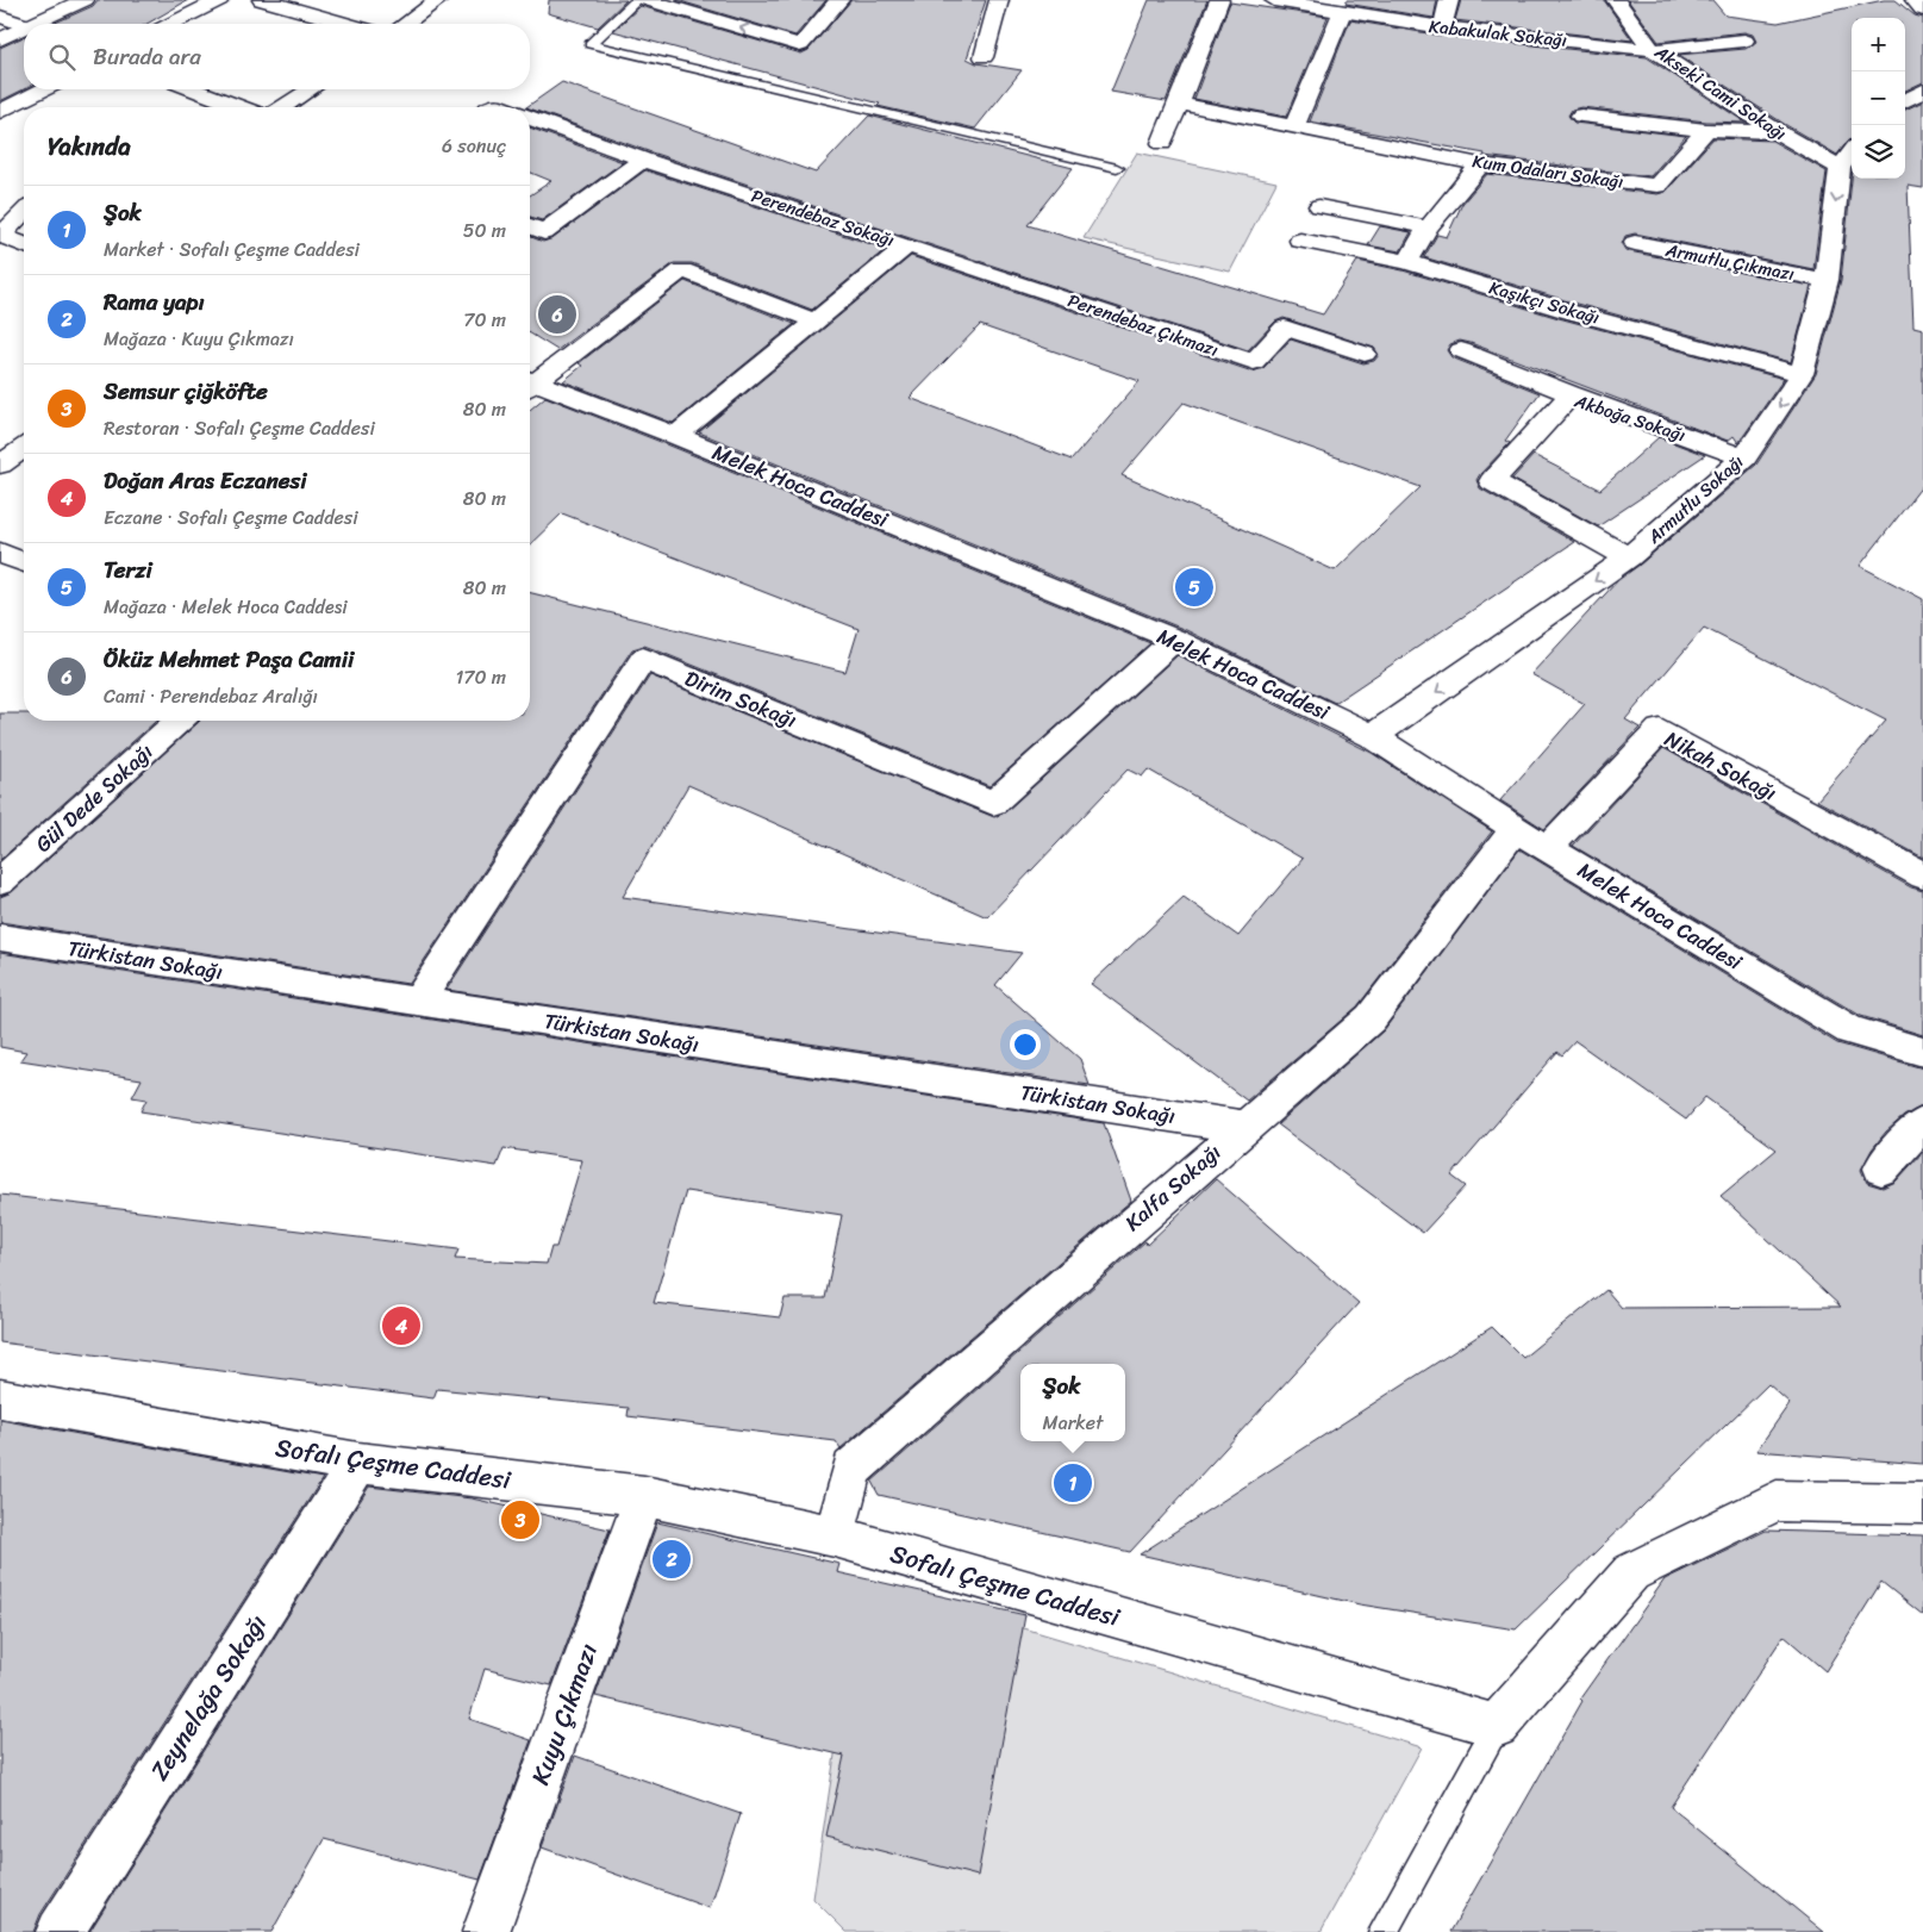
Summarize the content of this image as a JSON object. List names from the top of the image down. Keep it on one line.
{"streets":{"street":["Kabakulak Sokağı","Akseki Cami Sokağı","Kum Odaları Sokağı","Perendebaz Sokağı","Armutlu Çıkmazı","Kaşıkçı Sokağı","Perendebaz Çıkmazı","Akboğa Sokağı","Melek Hoca Caddesi","Armutlu Sokağı","Dirim Sokağı","Nikah Sokağı","Gül Dede Sokağı","Türkistan Sokağı","Kalfa Sokağı","Sofalı Çeşme Caddesi","Zeynelağa Sokağı","Kuyu Çıkmazı"]},"crossings":[["Kabakulak Sokağı","Akseki Cami Sokağı"],["Akseki Cami Sokağı","Armutlu Sokağı"],["Perendebaz Sokağı","Perendebaz Çıkmazı"],["Perendebaz Sokağı","Melek Hoca Caddesi"],["Armutlu Çıkmazı","Armutlu Sokağı"],["Kaşıkçı Sokağı","Armutlu Sokağı"],["Akboğa Sokağı","Armutlu Sokağı"],["Melek Hoca Caddesi","Armutlu Sokağı"],["Melek Hoca Caddesi","Dirim Sokağı"],["Melek Hoca Caddesi","Nikah Sokağı"],["Melek Hoca Caddesi","Kalfa Sokağı"],["Dirim Sokağı","Türkistan Sokağı"],["Türkistan Sokağı","Kalfa Sokağı"],["Kalfa Sokağı","Sofalı Çeşme Caddesi"],["Sofalı Çeşme Caddesi","Zeynelağa Sokağı"],["Sofalı Çeşme Caddesi","Kuyu Çıkmazı"]],"one_way":["Armutlu Sokağı"],"page":{"map_buttons":["+","−"],"search":"Burada ara","heading":["Yakında","6 sonuç"],"list":[{"mark":"1","name":"Şok","note":"Market · Sofalı Çeşme Caddesi","value":"50 m"},{"mark":"2","name":"Rama yapı","note":"Mağaza · Kuyu Çıkmazı","value":"70 m"},{"mark":"3","name":"Semsur çiğköfte","note":"Restoran · Sofalı Çeşme Caddesi","value":"80 m"},{"mark":"4","name":"Doğan Aras Eczanesi","note":"Eczane · Sofalı Çeşme Caddesi","value":"80 m"},{"mark":"5","name":"Terzi","note":"Mağaza · Melek Hoca Caddesi","value":"80 m"},{"mark":"6","name":"Öküz Mehmet Paşa Camii","note":"Cami · Perendebaz Aralığı","value":"170 m"}],"pins":["6","5","4","1","3","2"],"popup":["Şok","Market"]}}
